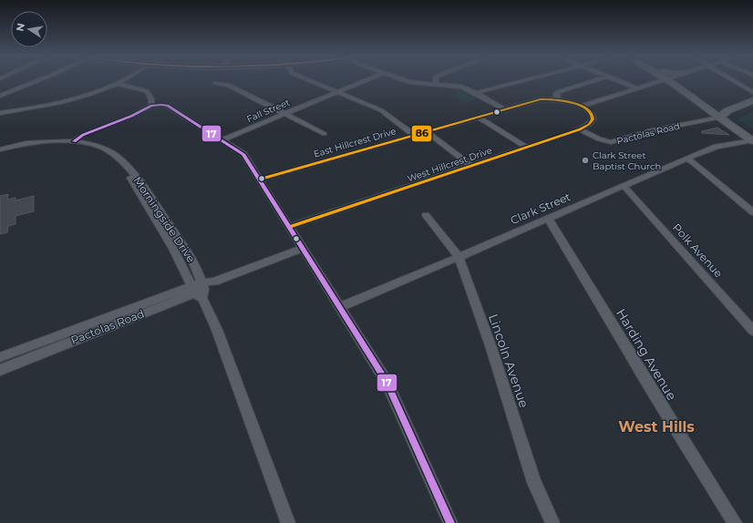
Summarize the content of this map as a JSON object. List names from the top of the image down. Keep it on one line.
{"streets":{"street":["Fall Street","Pactolas Road","East Hillcrest Drive","West Hillcrest Drive","Clark Street","Morningside Drive","Polk Avenue","Harding Avenue","Lincoln Avenue"]},"crossings":[["Pactolas Road","West Hillcrest Drive"],["Pactolas Road","Morningside Drive"],["East Hillcrest Drive","West Hillcrest Drive"],["Clark Street","Polk Avenue"],["Clark Street","Harding Avenue"],["Clark Street","Lincoln Avenue"]],"districts":["West Hills"],"places":["Clark Street Baptist Church"],"lines":["transit line 86","transit line 17"],"north":"left"}
